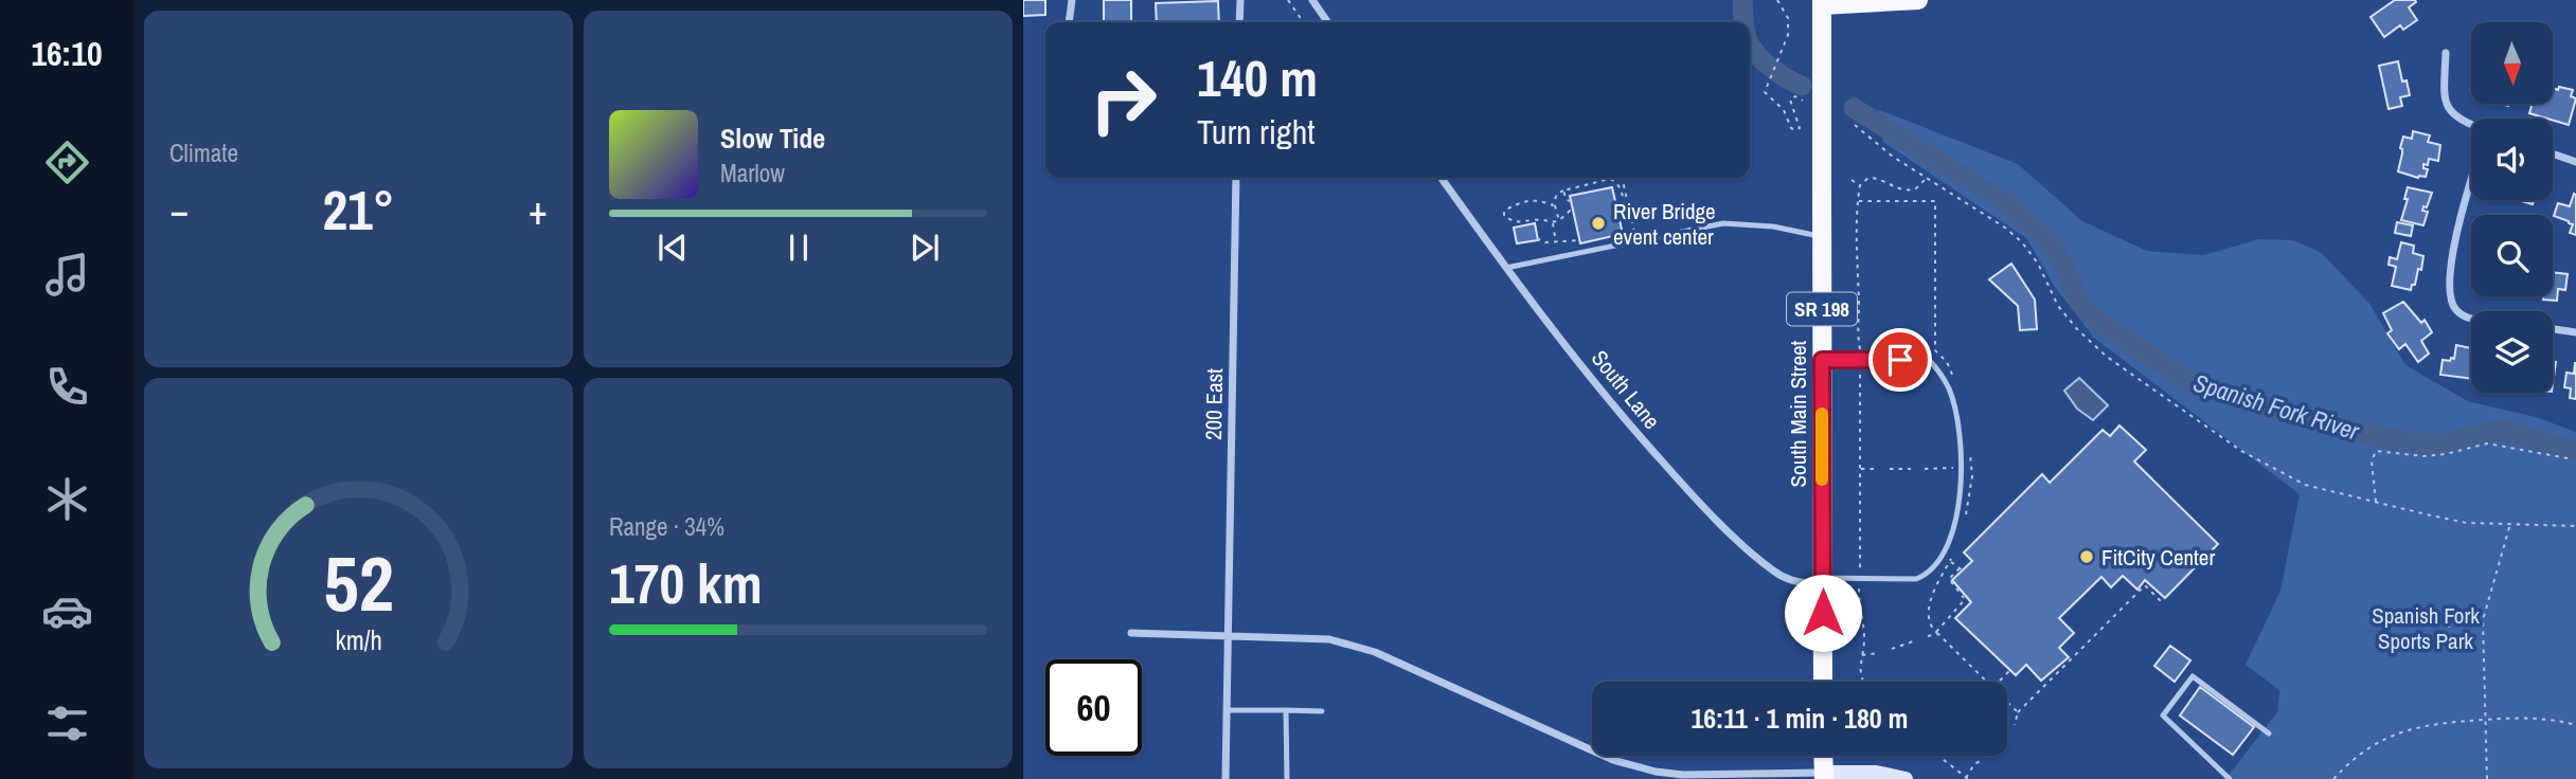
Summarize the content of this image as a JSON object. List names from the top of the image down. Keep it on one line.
{"streets":{"main road":["SR 198","South Main Street"],"street":["South Lane","200 East"]},"crossings":[["South Lane","South Main Street"]],"water":["Spanish Fork River"],"parks":["Spanish Fork Sports Park"],"places":["River Bridge event center","FitCity Center"],"north":"bottom","page":{"tabs":"16:10","tile":["Climate",["Range · 34%","170 km"]],"turn":["140 m","Turn right"],"song":["Slow Tide","Marlow"],"heat":["−","21°","+"],"limit":"60","trip":"16:11 · 1 min · 180 m","gauge":["52","km/h"]}}
